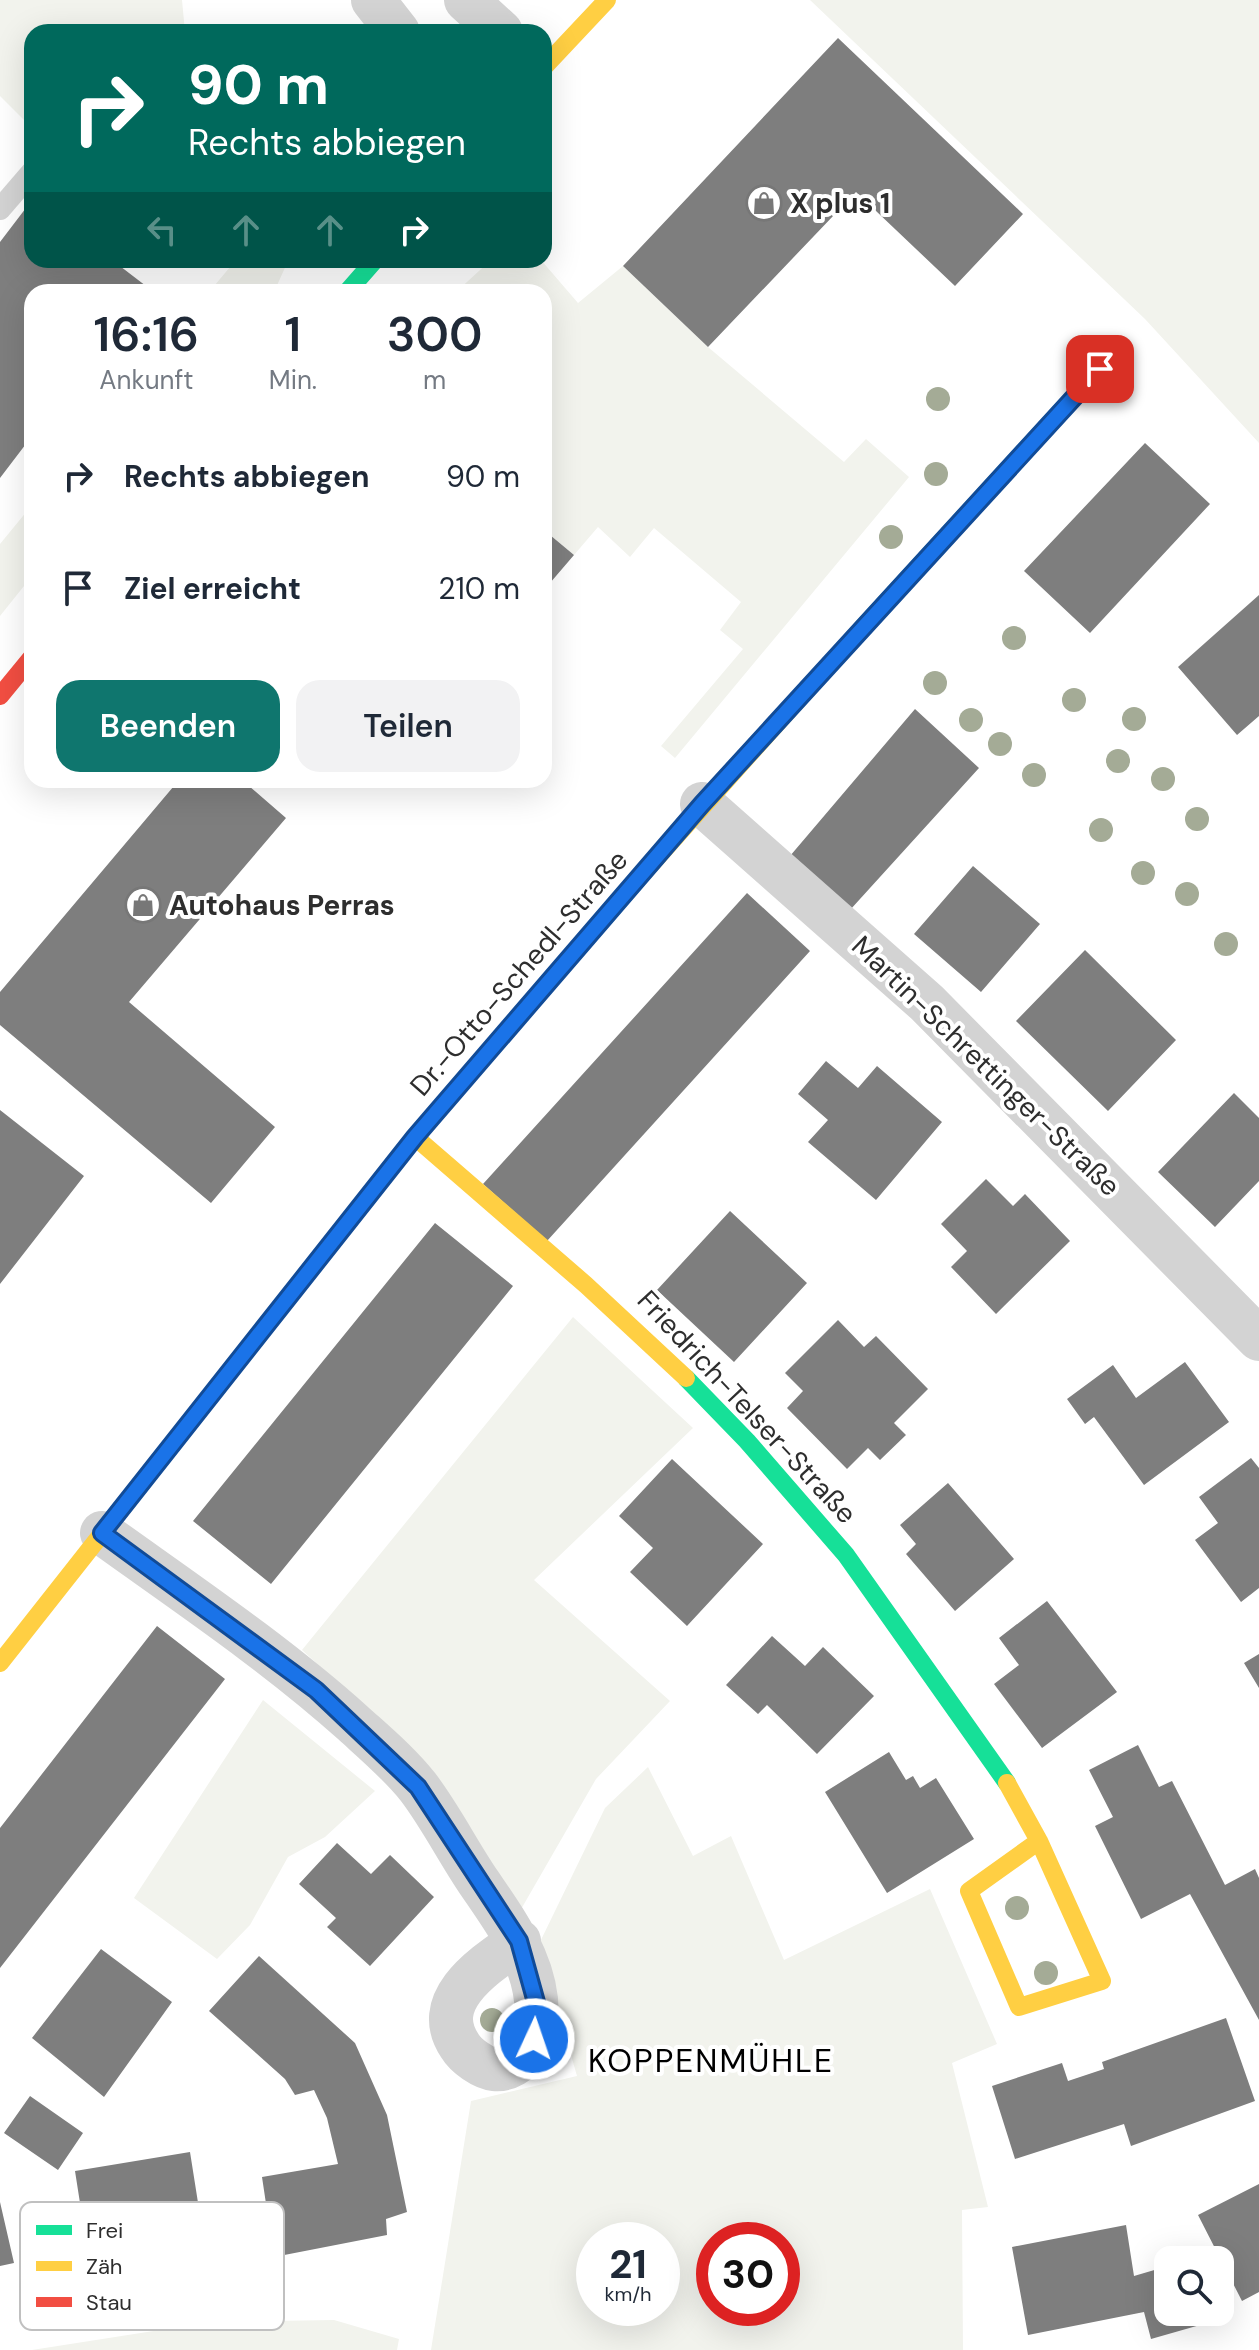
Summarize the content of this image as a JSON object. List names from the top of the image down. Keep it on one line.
{"streets":{"street":["Dr.-Otto-Schedl-Straße","Martin-Schrettinger-Straße","Friedrich-Telser-Straße"]},"crossings":[["Dr.-Otto-Schedl-Straße","Martin-Schrettinger-Straße"],["Dr.-Otto-Schedl-Straße","Friedrich-Telser-Straße"]],"districts":["KOPPENMÜHLE"],"places":{"shop":["X plus 1","Autohaus Perras"]},"legend":["Frei","Zäh","Stau"],"page":{"turn":["90 m","Rechts abbiegen"],"eta":["16:16","Ankunft","1","Min.","300","m"],"list":[{"name":"Rechts abbiegen","value":"90 m"},{"name":"Ziel erreicht","value":"210 m"}],"buttons":["Beenden","Teilen"],"speed":"21 km/h","limit":"30"}}
